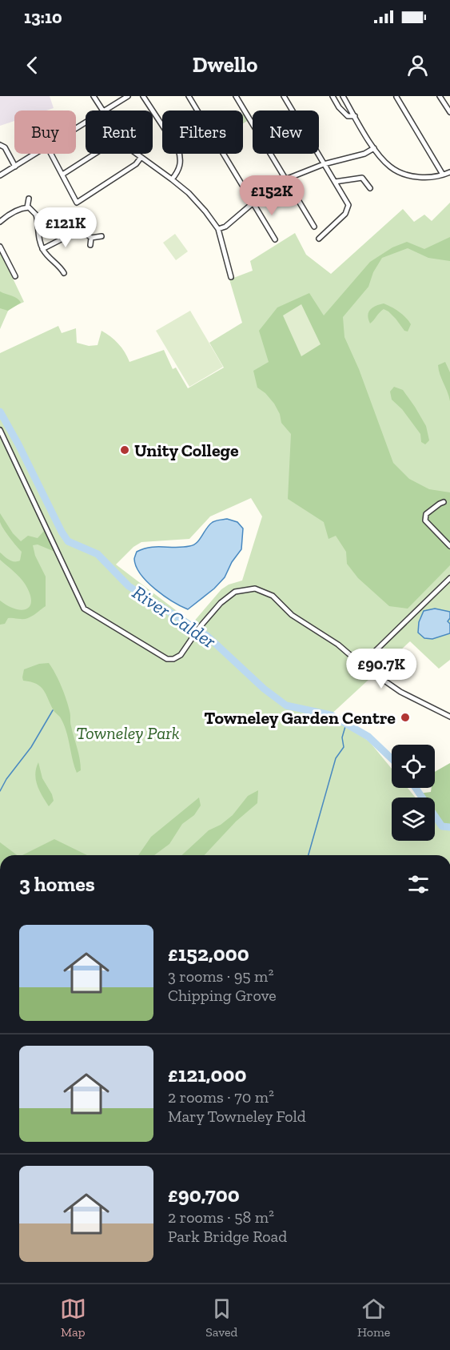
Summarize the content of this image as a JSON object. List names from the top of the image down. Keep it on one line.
{"water":["River Calder"],"parks":["Towneley Park"],"places":["Unity College","Towneley Garden Centre"],"page":{"status":"13:10","header":"Dwello","chip":["Buy","Rent","Filters","New"],"price":["£152K","£121K","£90.7K"],"heading":"3 homes","list":[{"name":"£152,000","note":"3 rooms · 95 m² · Chipping Grove"},{"name":"£121,000","note":"2 rooms · 70 m² · Mary Towneley Fold"},{"name":"£90,700","note":"2 rooms · 58 m² · Park Bridge Road"}],"tabs":["Map","Saved","Home"]}}
